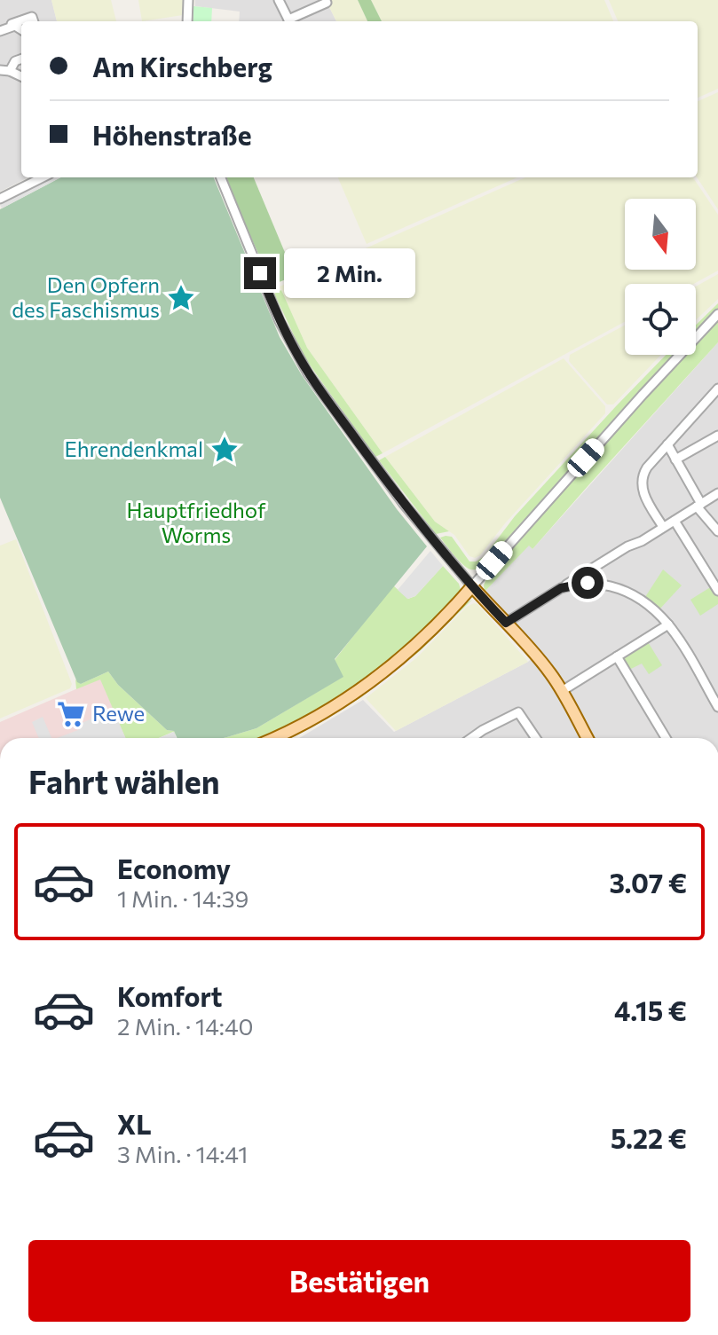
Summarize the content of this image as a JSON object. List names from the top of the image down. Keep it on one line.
{"parks":["Hauptfriedhof Worms"],"places":{"place":["Den Opfern des Faschismus","Ehrendenkmal"],"supermarket":["Rewe"]},"north":"bottom","page":{"banner":["Am Kirschberg","Höhenstraße"],"bubble":"2 Min.","heading":"Fahrt wählen","list":[{"name":"Economy","note":"1 Min. · 14:39","value":"3.07 €"},{"name":"Komfort","note":"2 Min. · 14:40","value":"4.15 €"},{"name":"XL","note":"3 Min. · 14:41","value":"5.22 €"}],"buttons":"Bestätigen"}}
